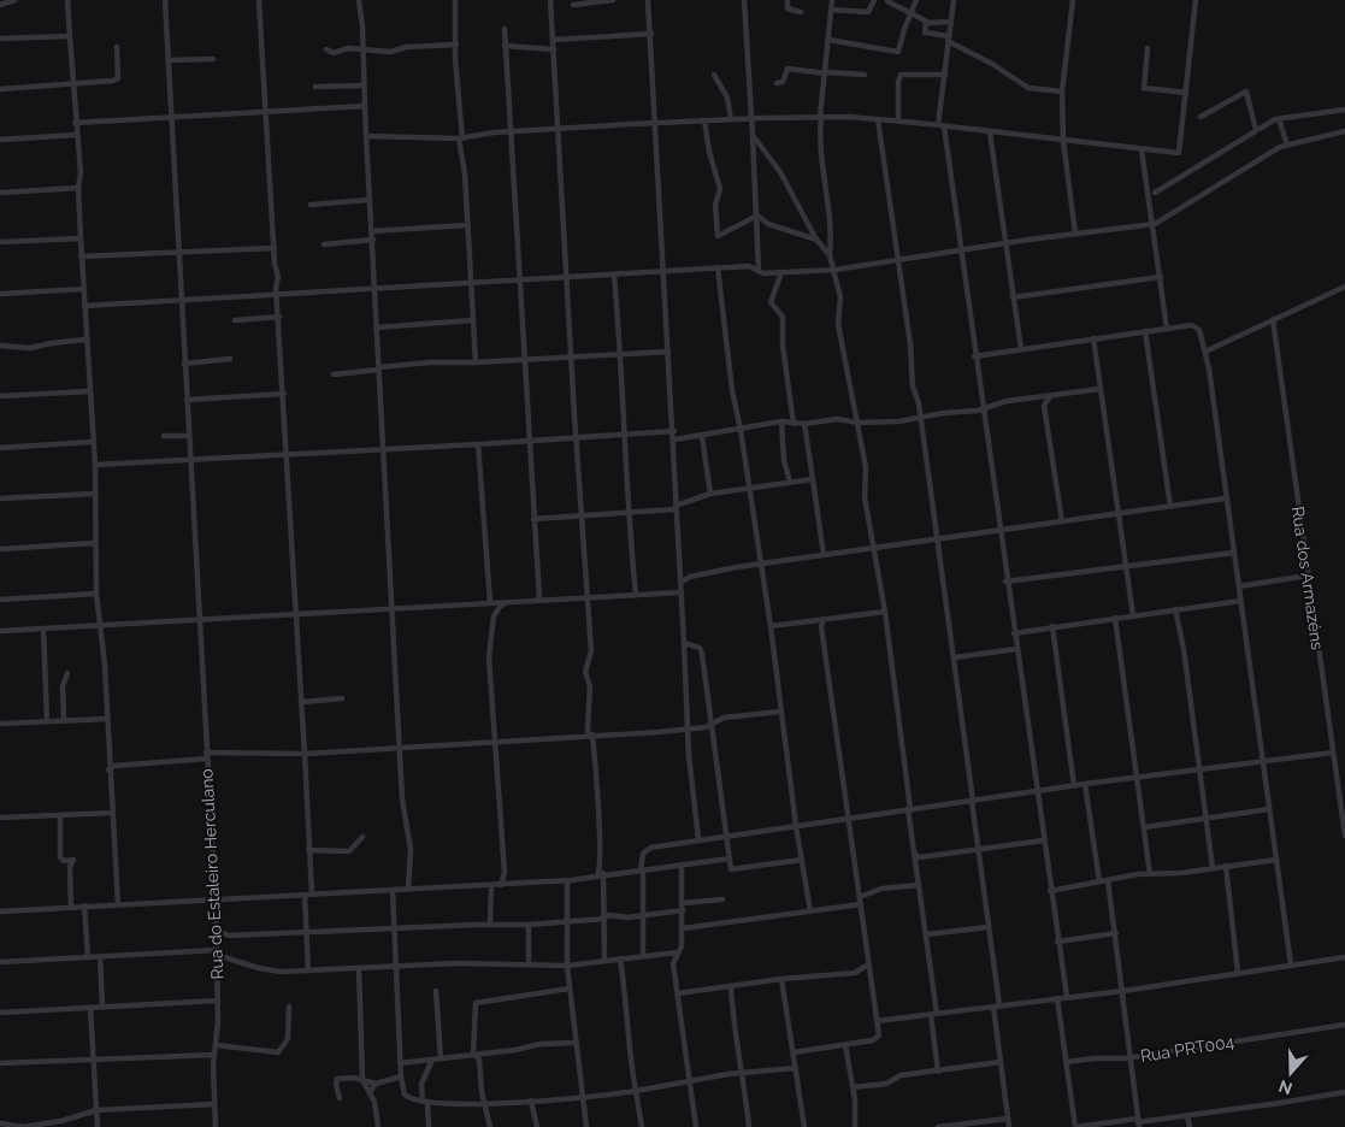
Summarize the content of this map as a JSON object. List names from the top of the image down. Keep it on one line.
{"streets":{"street":["Rua dos Armazéns","Rua do Estaleiro Herculano","Rua PRT004"]},"north":"bottom"}
